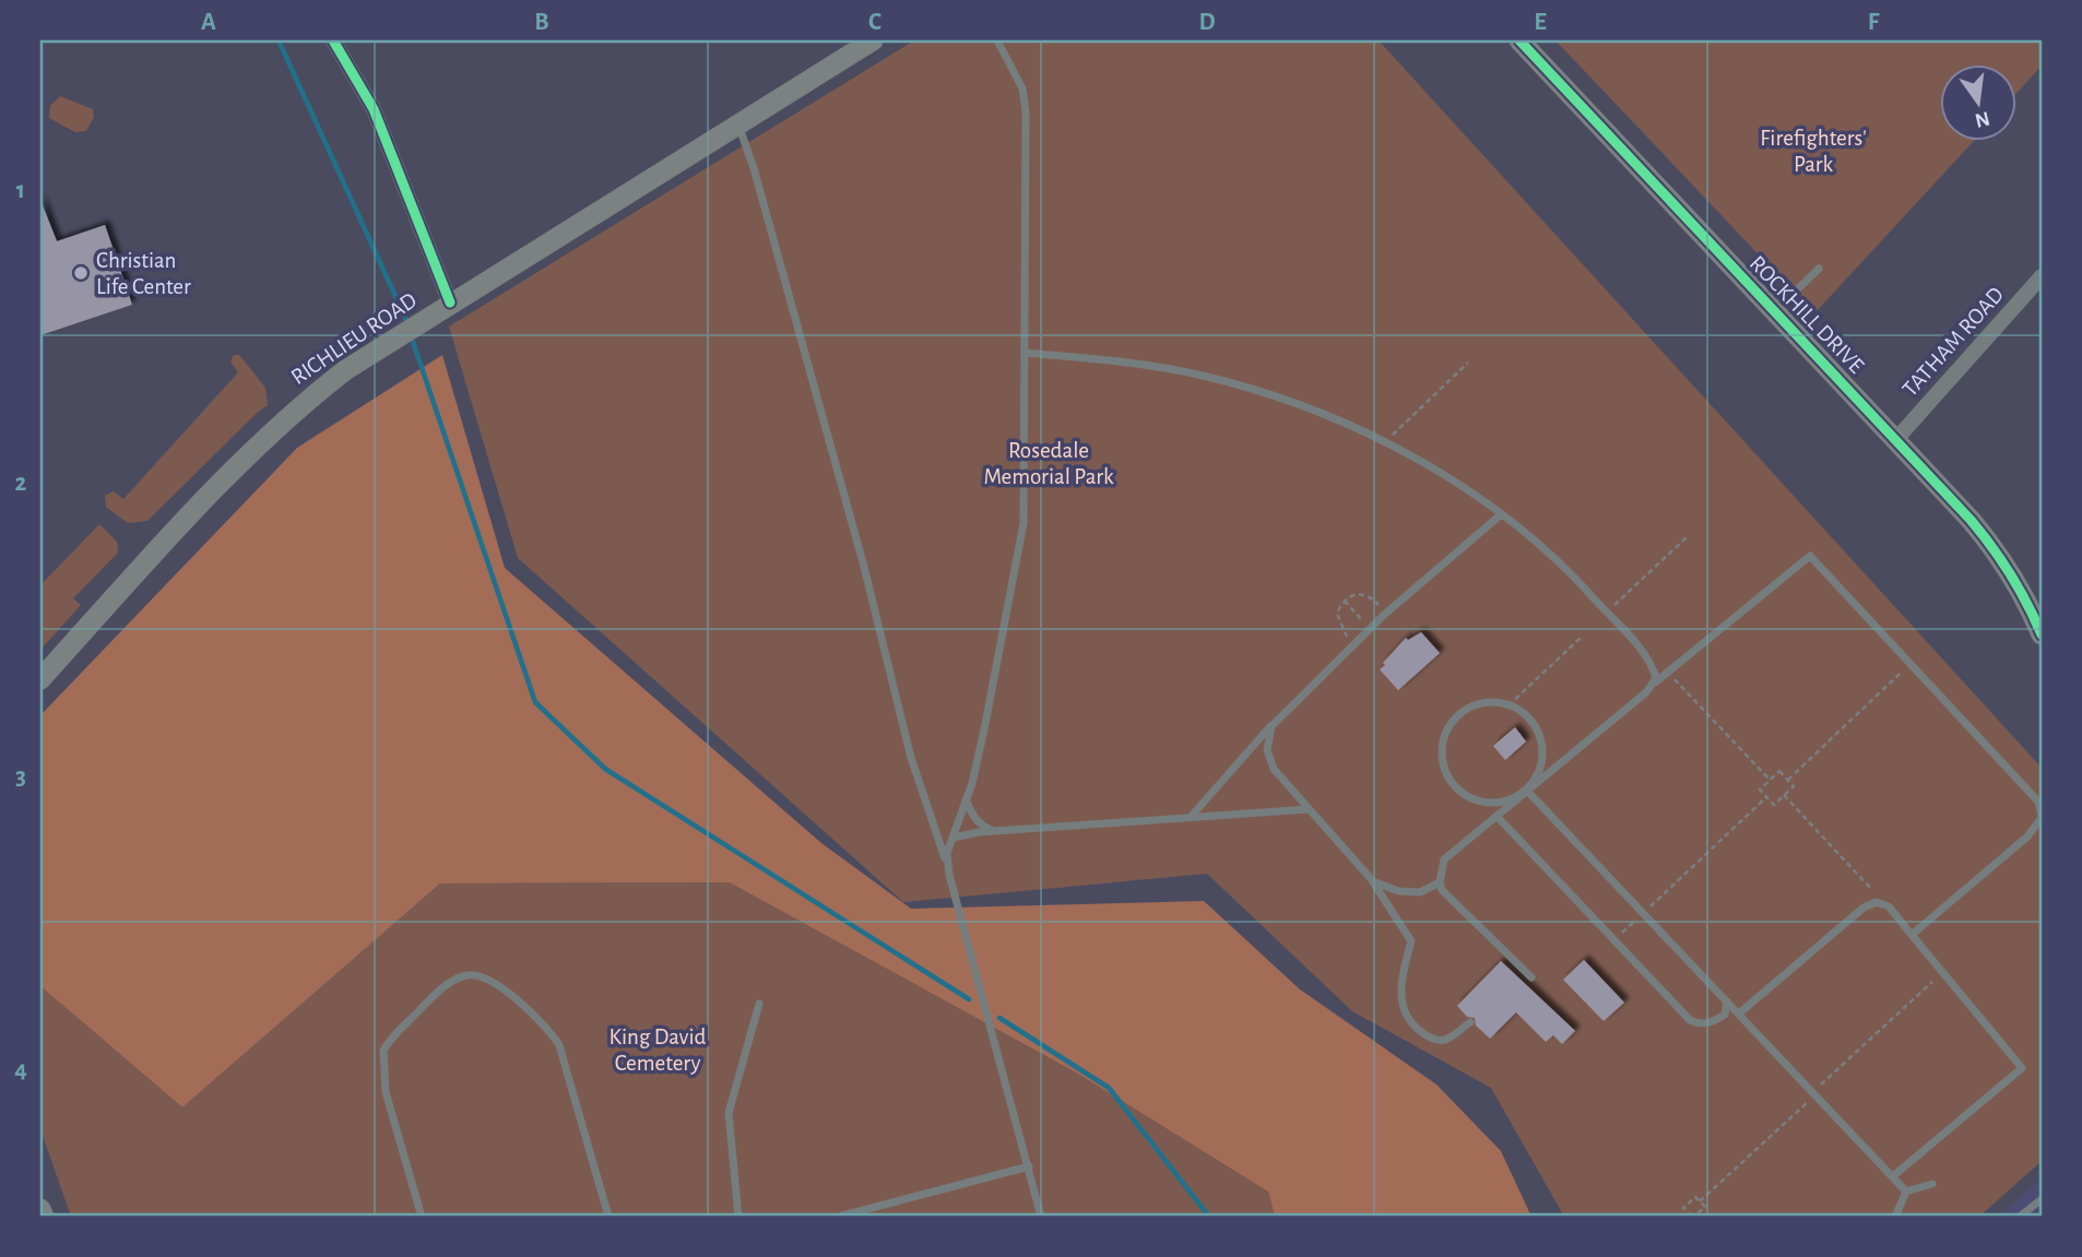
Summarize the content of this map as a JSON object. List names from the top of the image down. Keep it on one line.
{"streets":{"main road":["ROCKHILL DRIVE","RICHLIEU ROAD"],"street":["TATHAM ROAD"]},"crossings":[["ROCKHILL DRIVE","TATHAM ROAD"]],"parks":["Firefighters' Park","Rosedale Memorial Park","King David Cemetery"],"places":["Christian Life Center"],"north":"bottom","grid":{"columns":["A","B","C","D","E","F"],"rows":["1","2","3","4"]}}
